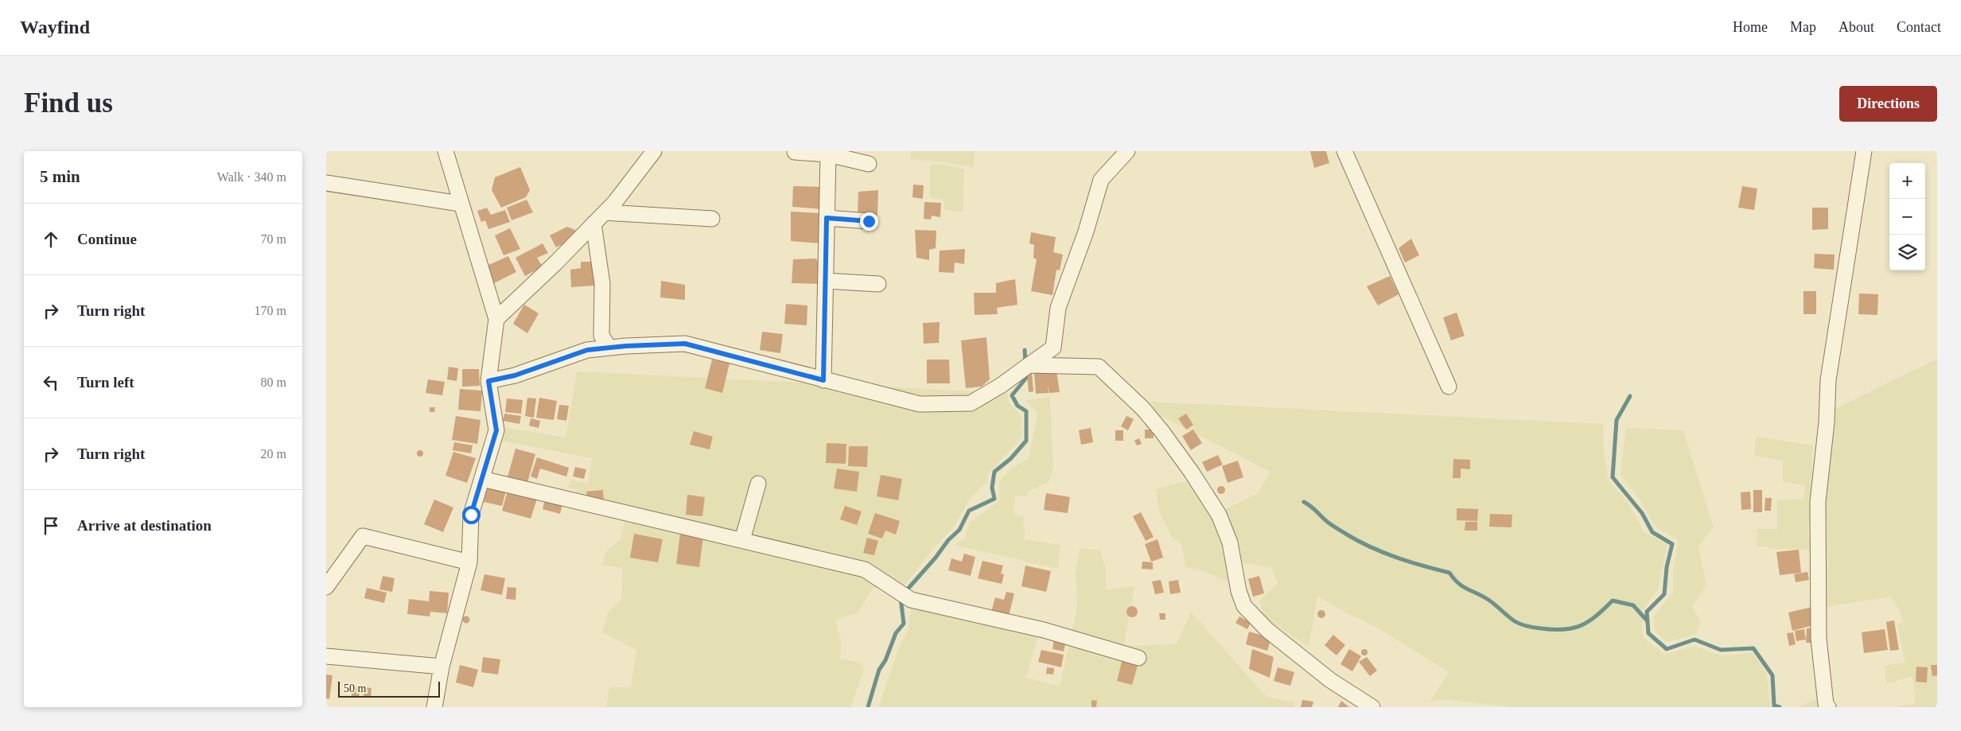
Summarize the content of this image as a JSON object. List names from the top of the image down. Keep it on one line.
{"scale_bar":"50 m","page":{"header":"Wayfind","nav":["Home","Map","About","Contact"],"buttons":"Directions","title":"Find us","heading":["5 min","Walk · 340 m"],"map_buttons":["+","−"],"list":[["Continue","70 m"],["Turn right","170 m"],["Turn left","80 m"],["Turn right","20 m"],"Arrive at destination"],"scale":"50 m"}}
